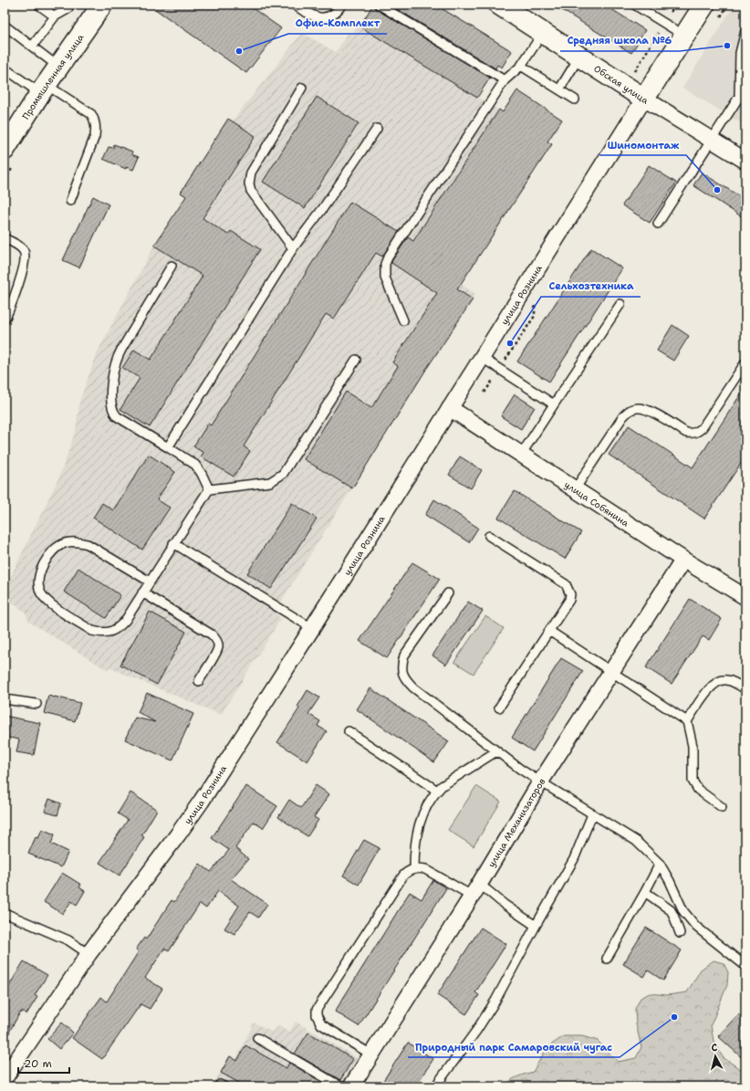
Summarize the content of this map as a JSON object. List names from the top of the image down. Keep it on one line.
{"streets":{"main road":["Промышленная улица","Обская улица","улица Рознина"],"street":["улица Собянина","улица Механизаторов"]},"crossings":[["Обская улица","улица Рознина"],["улица Рознина","улица Собянина"],["улица Собянина","улица Механизаторов"]],"places":["Средняя школа №6","Офис-Комплект","Шиномонтаж","Сельхозтехника","Природный парк Самаровский чугас"],"scale_bar":"20 m","north":"top"}
